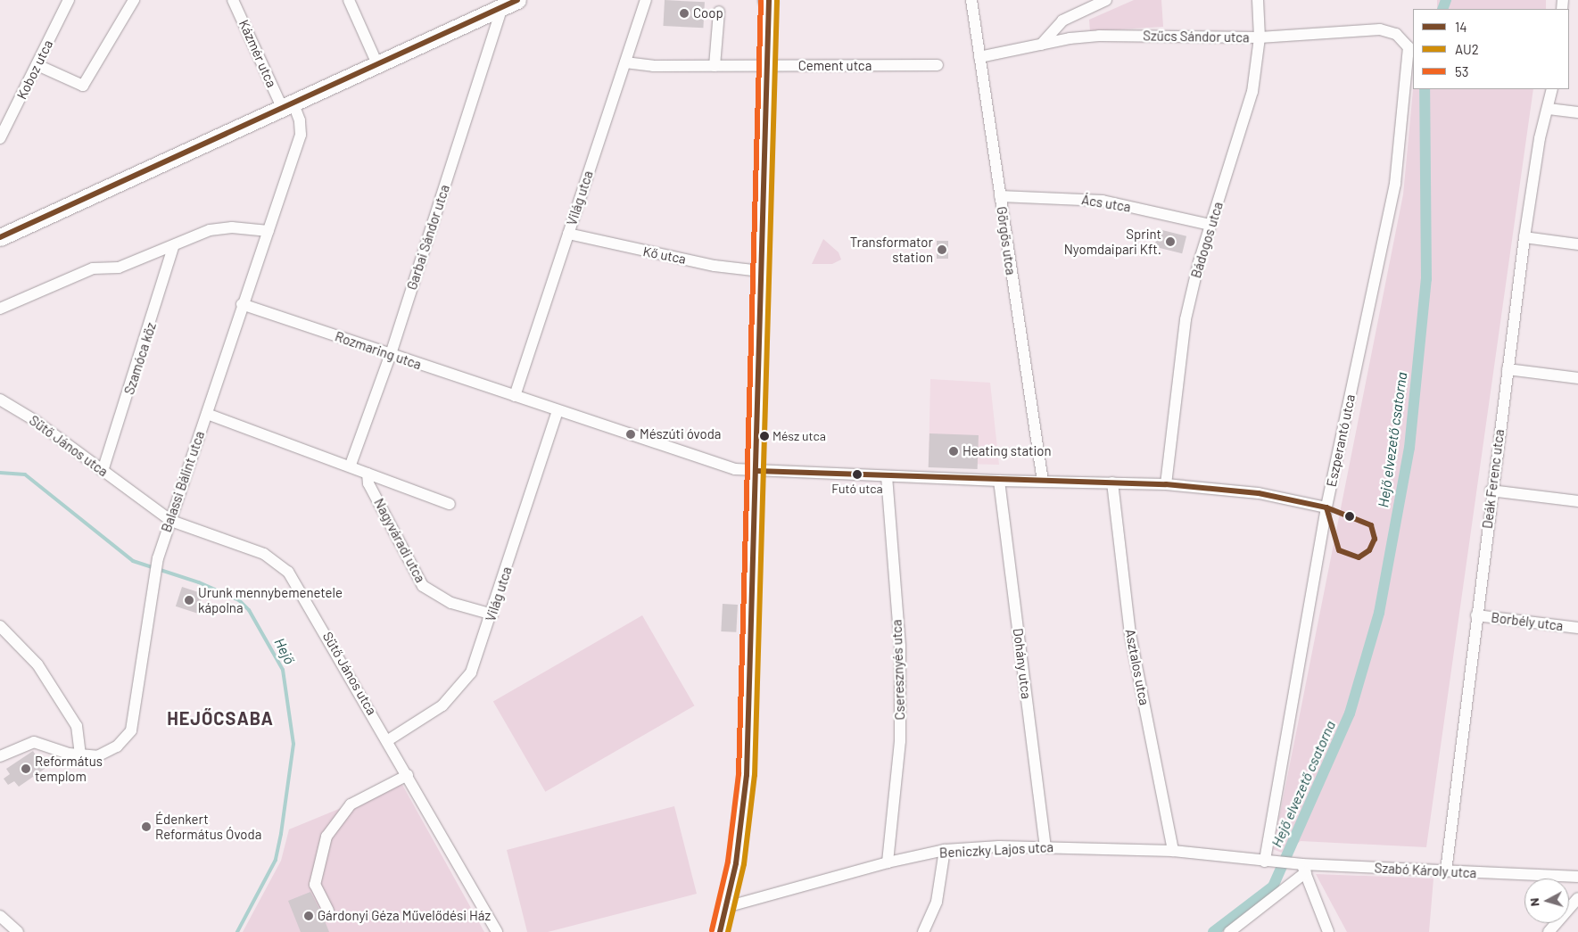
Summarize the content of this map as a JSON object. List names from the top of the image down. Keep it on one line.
{"streets":{"street":["Szűcs Sándor utca","Kázmér utca","Cement utca","Koboz utca","Világ utca","Ács utca","Garbai Sándor utca","Bádogos utca","Görgős utca","Kő utca","Rozmaring utca","Szamóca köz","Eszperantó utca","Sütő János utca","Deák Ferenc utca","Balassi Bálint utca","Nagyváradi utca","Borbély utca","Dohány utca","Asztalos utca","Cseresznyés utca","Beniczky Lajos utca","Szabó Károly utca"]},"crossings":[["Szűcs Sándor utca","Bádogos utca"],["Szűcs Sándor utca","Görgős utca"],["Szűcs Sándor utca","Eszperantó utca"],["Kázmér utca","Balassi Bálint utca"],["Cement utca","Világ utca"],["Világ utca","Kő utca"],["Világ utca","Rozmaring utca"],["Világ utca","Sütő János utca"],["Világ utca","Nagyváradi utca"],["Ács utca","Bádogos utca"],["Ács utca","Görgős utca"],["Garbai Sándor utca","Rozmaring utca"],["Garbai Sándor utca","Nagyváradi utca"],["Rozmaring utca","Balassi Bálint utca"],["Szamóca köz","Sütő János utca"],["Eszperantó utca","Beniczky Lajos utca"],["Eszperantó utca","Szabó Károly utca"],["Sütő János utca","Balassi Bálint utca"],["Deák Ferenc utca","Borbély utca"],["Deák Ferenc utca","Szabó Károly utca"],["Balassi Bálint utca","Nagyváradi utca"],["Dohány utca","Beniczky Lajos utca"],["Asztalos utca","Beniczky Lajos utca"],["Cseresznyés utca","Beniczky Lajos utca"],["Beniczky Lajos utca","Szabó Károly utca"]],"districts":["HEJŐCSABA"],"water":["Hejő elvezető csatorna","Hejő"],"places":["Coop","Sprint Nyomdaipari Kft.","Transformator station","Mészúti óvoda","Mész utca","Heating station","Futó utca","Urunk mennybemenetele kápolna","Református templom","Édenkert Református Óvoda","Gárdonyi Géza Művelődési Ház"],"lines":["transit line 14","transit line AU2","transit line 53"],"legend":["14","AU2","53"],"north":"left"}
